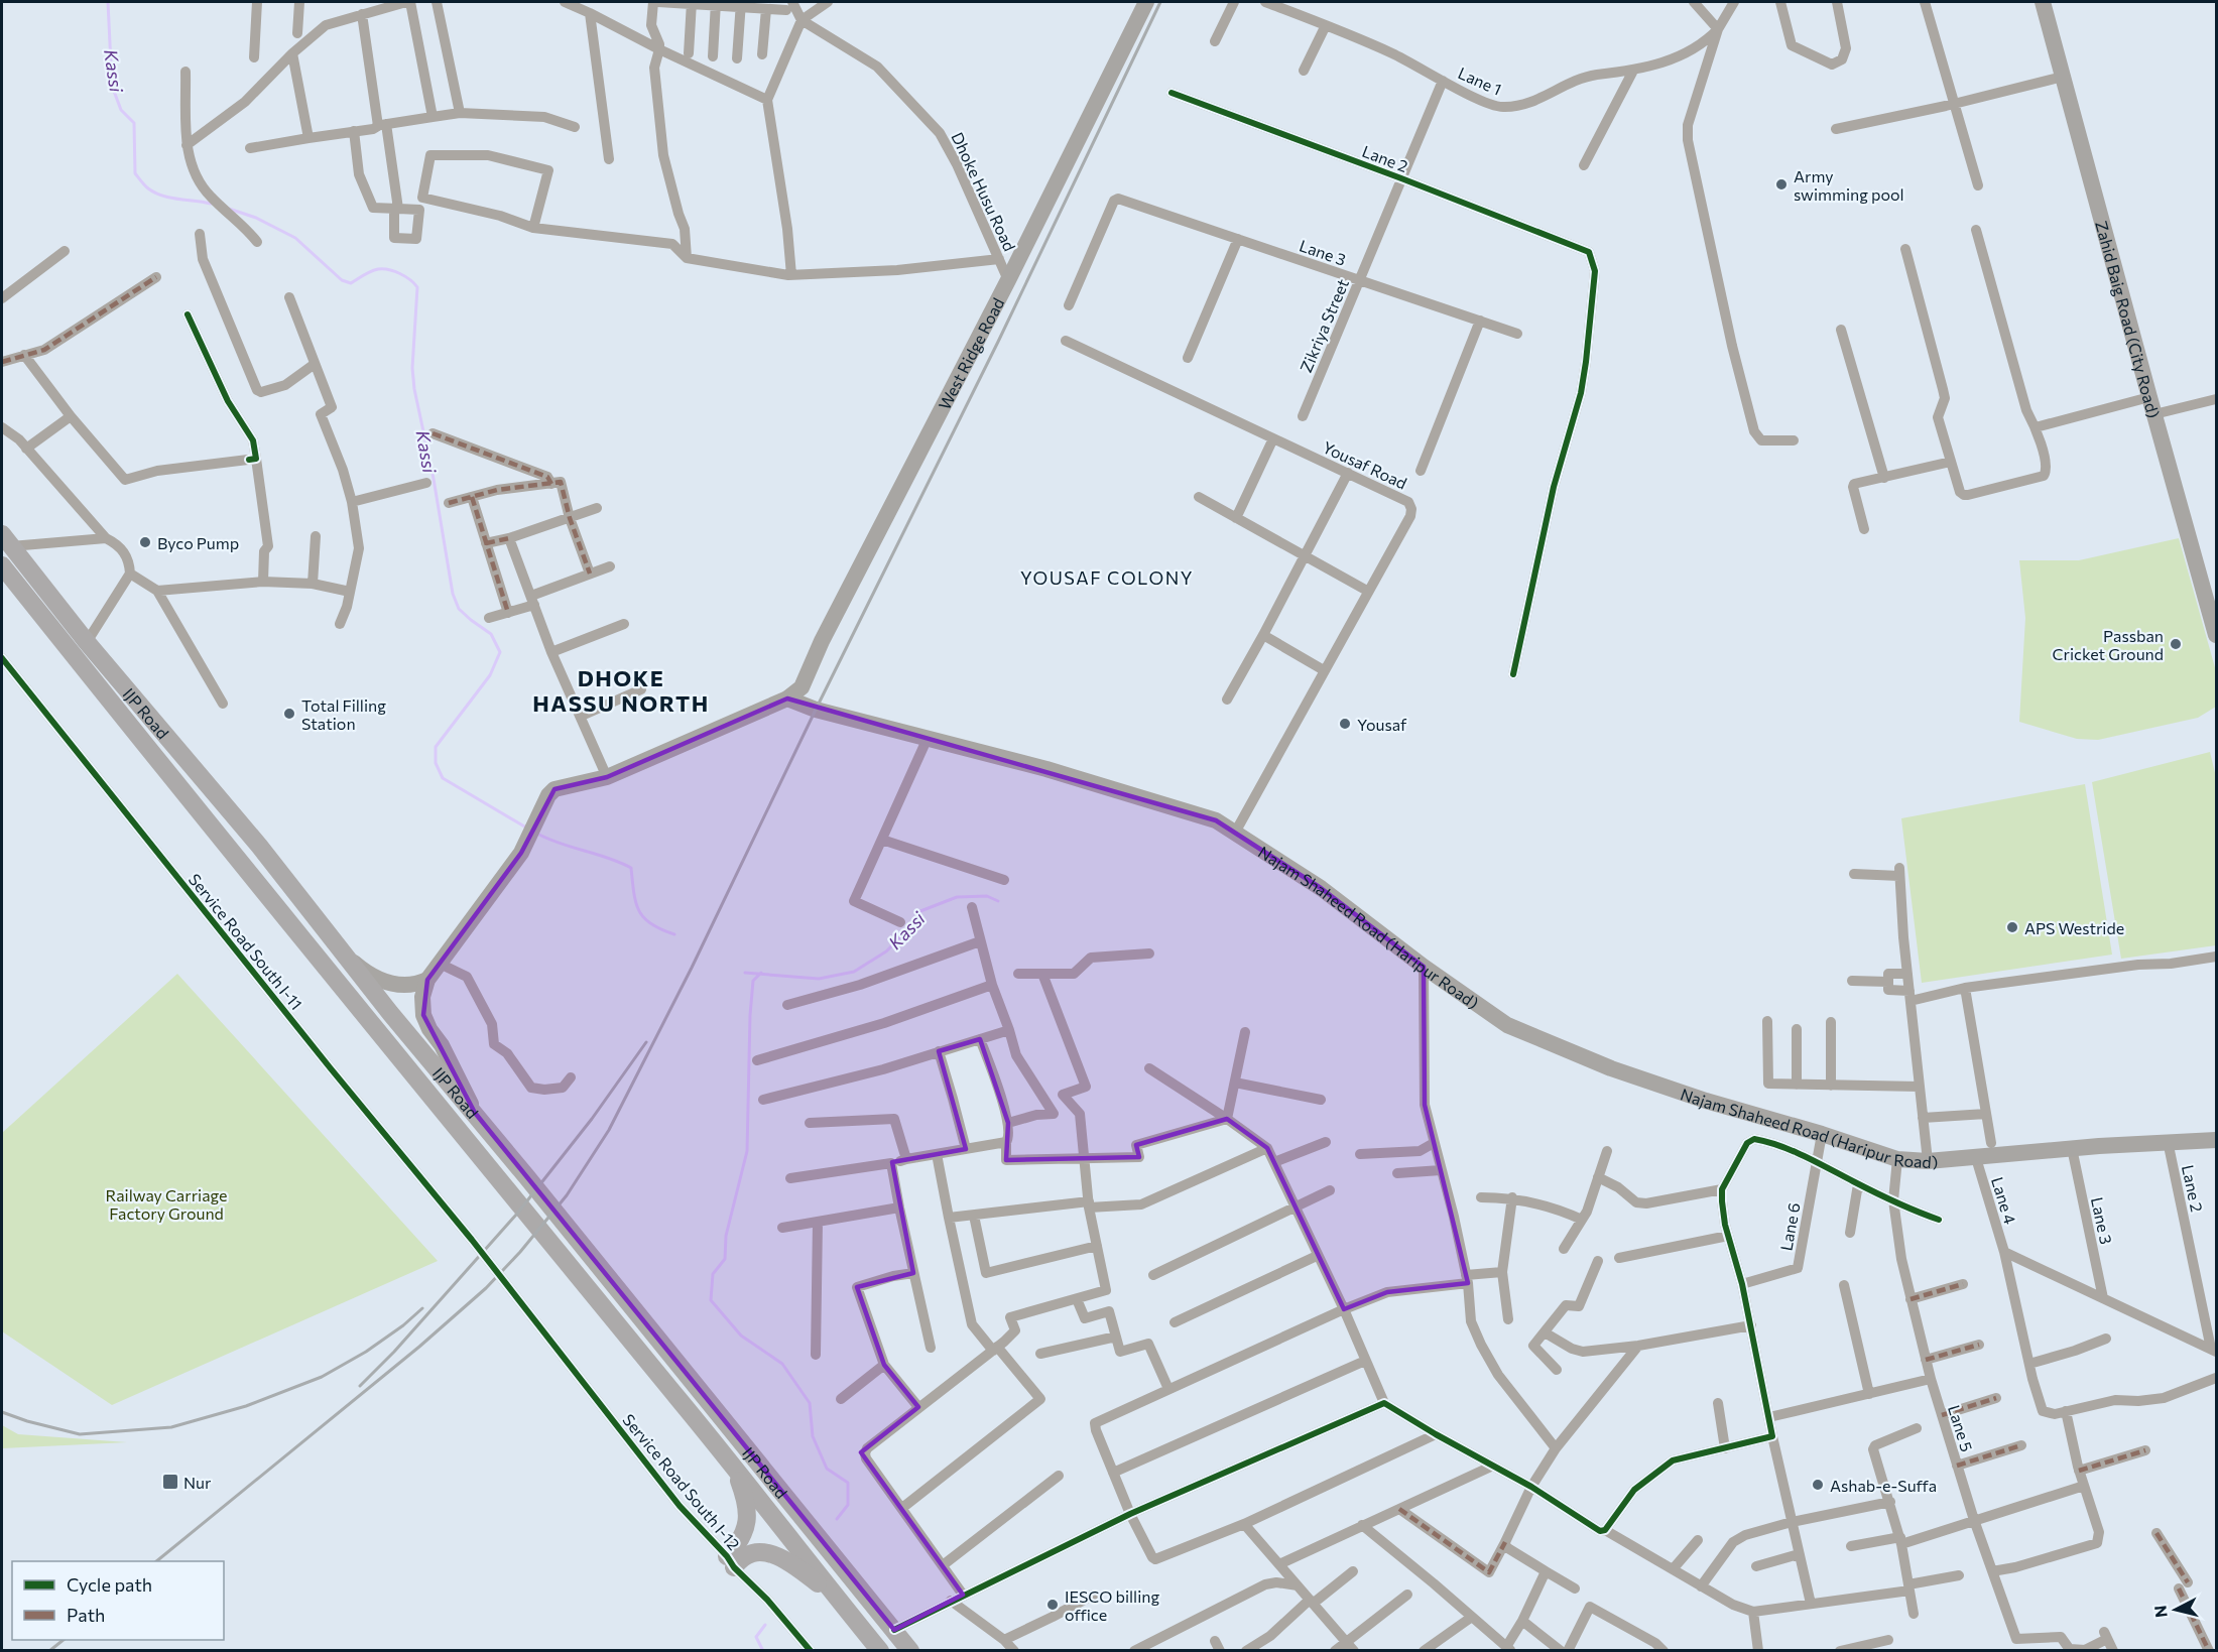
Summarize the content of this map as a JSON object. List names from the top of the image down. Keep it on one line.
{"streets":{"highway":["IJP Road"],"main road":["Zahid Baig Road (City Road)","West Ridge Road","Najam Shaheed Road (Haripur Road)"],"street":["Lane 1","Lane 2","Dhoke Husu Road","Lane 3","Zikriya Street","Yousaf Road","Service Road South I-11","Lane 4","Lane 6","Lane 5","Service Road South I-12"]},"crossings":[["Lane 1","Zikriya Street"],["Lane 2","Zikriya Street"],["Lane 2","Najam Shaheed Road (Haripur Road)"],["Dhoke Husu Road","West Ridge Road"],["Lane 3","Zikriya Street"],["Lane 3","Najam Shaheed Road (Haripur Road)"],["West Ridge Road","Najam Shaheed Road (Haripur Road)"],["Yousaf Road","Najam Shaheed Road (Haripur Road)"],["Najam Shaheed Road (Haripur Road)","Lane 4"],["Najam Shaheed Road (Haripur Road)","Lane 6"],["Najam Shaheed Road (Haripur Road)","Lane 5"],["Service Road South I-11","Service Road South I-12"]],"districts":["YOUSAF COLONY","DHOKE HASSU NORTH"],"water":["Kassi"],"parks":["Railway Carriage Factory Ground"],"places":{"other":["Army swimming pool","Byco Pump","Passban Cricket Ground","Total Filling Station","Yousaf","APS Westride","Ashab-e-Suffa","IESCO billing office"],"transit":["Nur"]},"legend":["Cycle path","Path"],"north":"left"}
